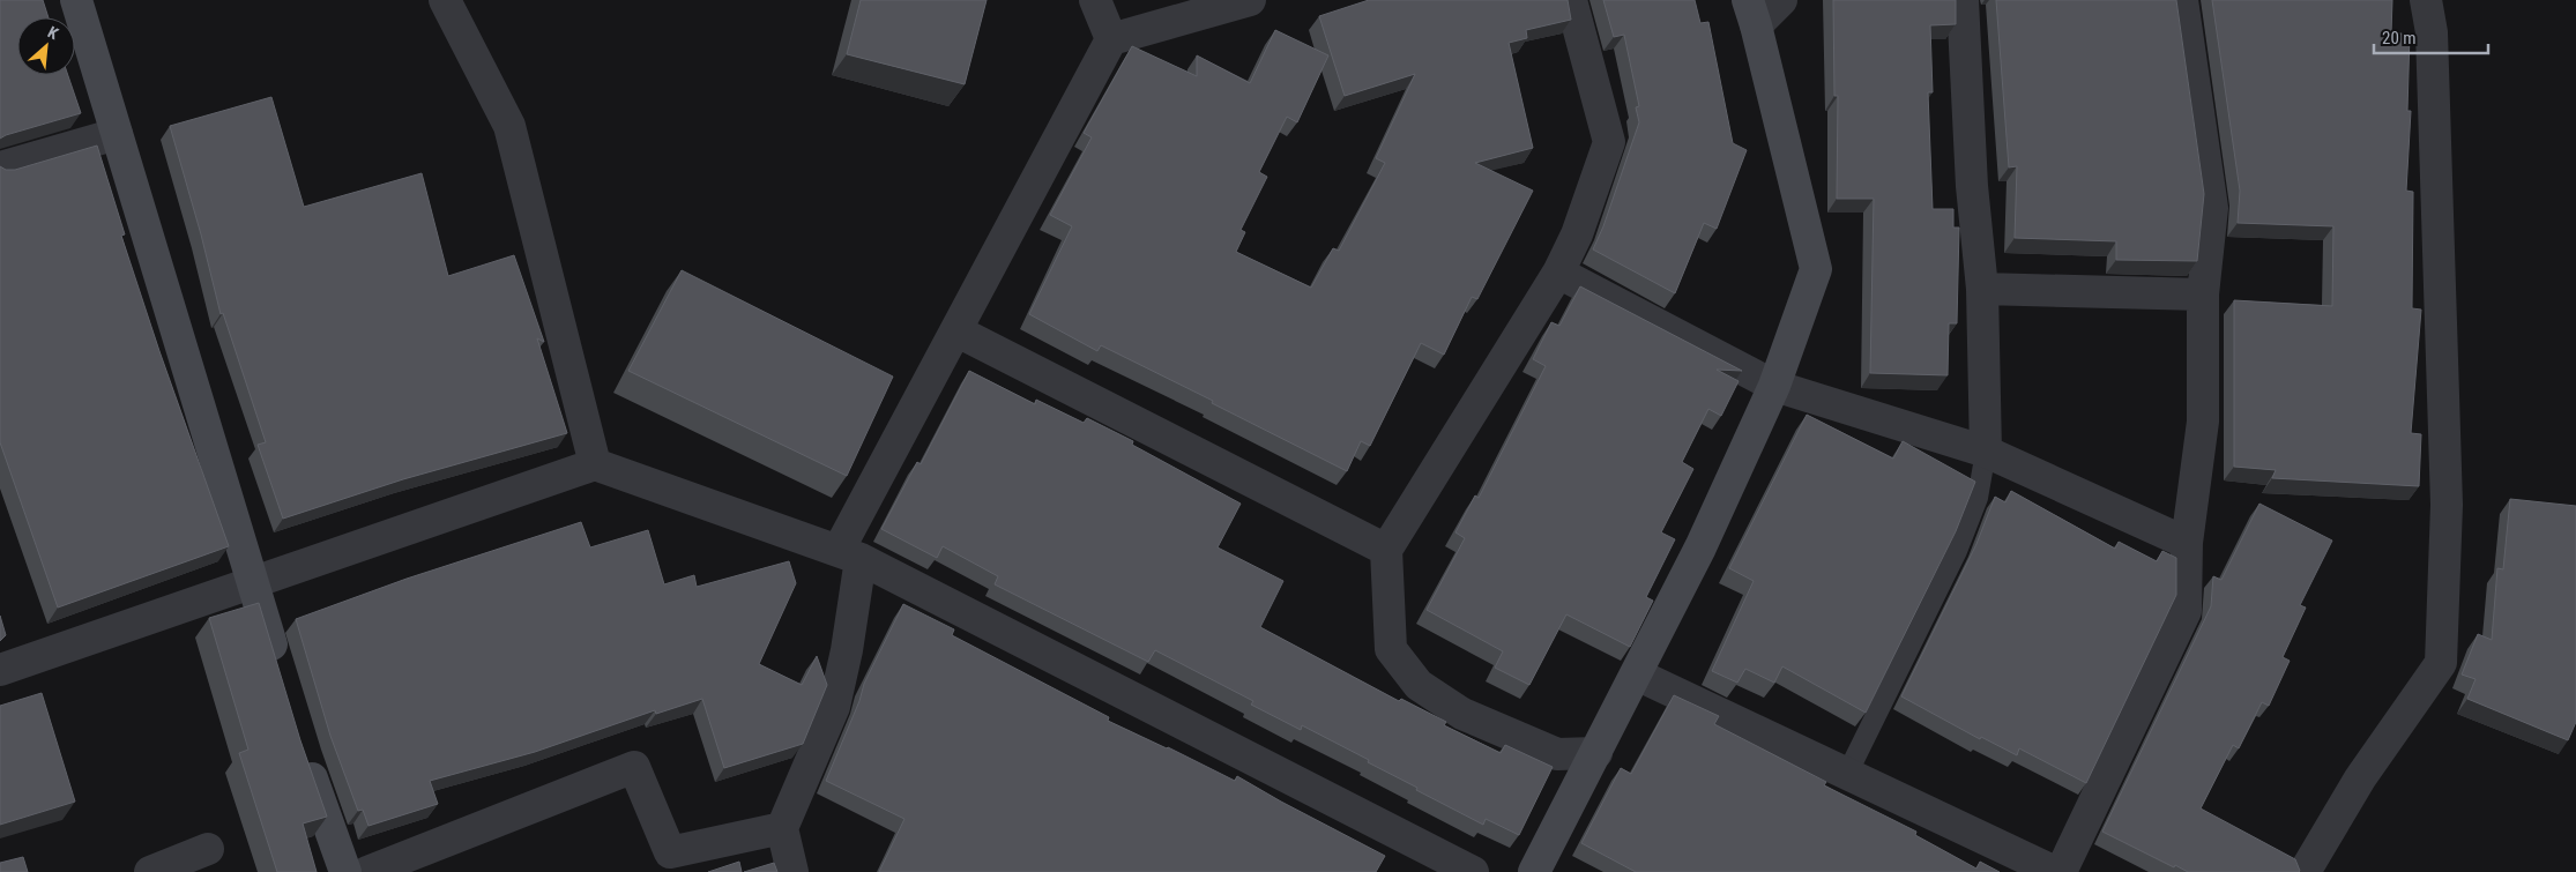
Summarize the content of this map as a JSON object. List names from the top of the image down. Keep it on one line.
{"scale_bar":"20 m","north":"top right"}
